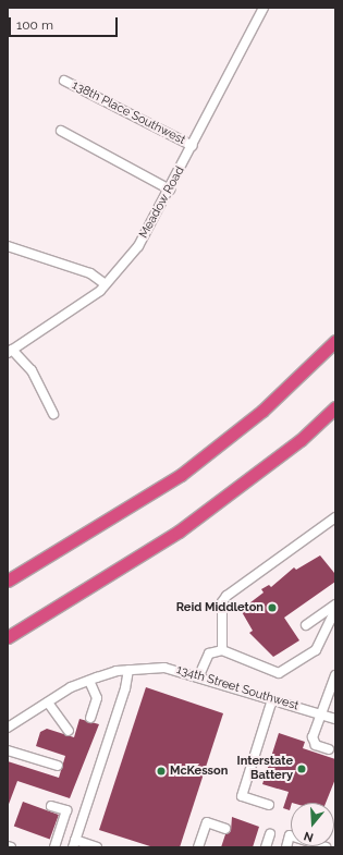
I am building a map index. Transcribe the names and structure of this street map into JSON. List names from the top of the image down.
{
  "streets": {
    "street": ["138th Place Southwest", "Meadow Road", "134th Street Southwest"]
  },
  "crossings": [
    ["138th Place Southwest", "Meadow Road"]
  ],
  "places": ["Reid Middleton", "Interstate Battery", "McKesson"],
  "scale_bar": "100 m",
  "north": "bottom"
}
